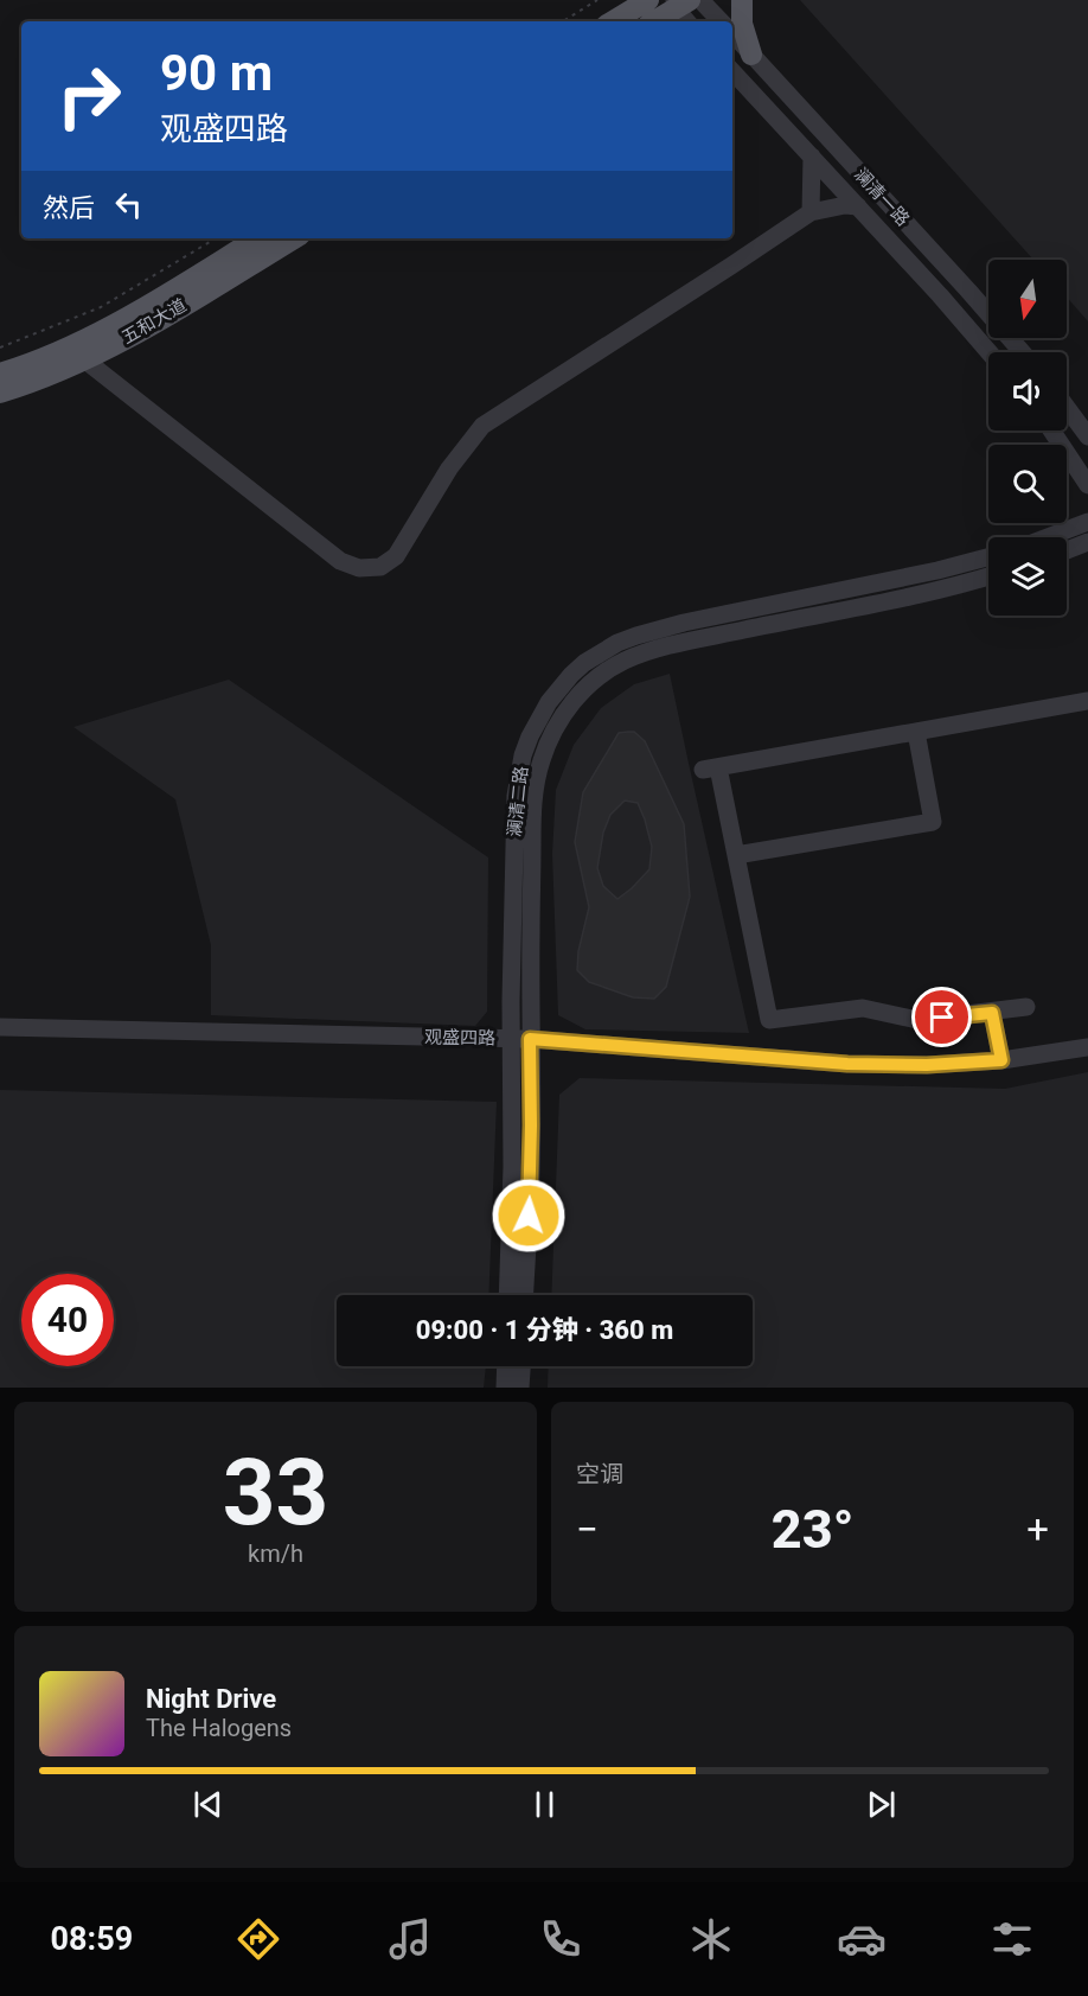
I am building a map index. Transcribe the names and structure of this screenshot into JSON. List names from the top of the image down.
{
  "streets": {
    "main road": ["五和大道"],
    "street": ["澜清一路", "澜清二路", "观盛四路"]
  },
  "crossings": [
    ["澜清二路", "观盛四路"]
  ],
  "north": "bottom",
  "page": {
    "turn": ["90 m", "观盛四路"],
    "then": "然后",
    "limit": "40",
    "trip": "09:00 · 1 分钟 · 360 m",
    "tile": [
      ["33", "km/h"],
      "空调"
    ],
    "heat": ["−", "23°", "+"],
    "song": ["Night Drive", "The Halogens"],
    "tabs": "08:59"
  }
}
